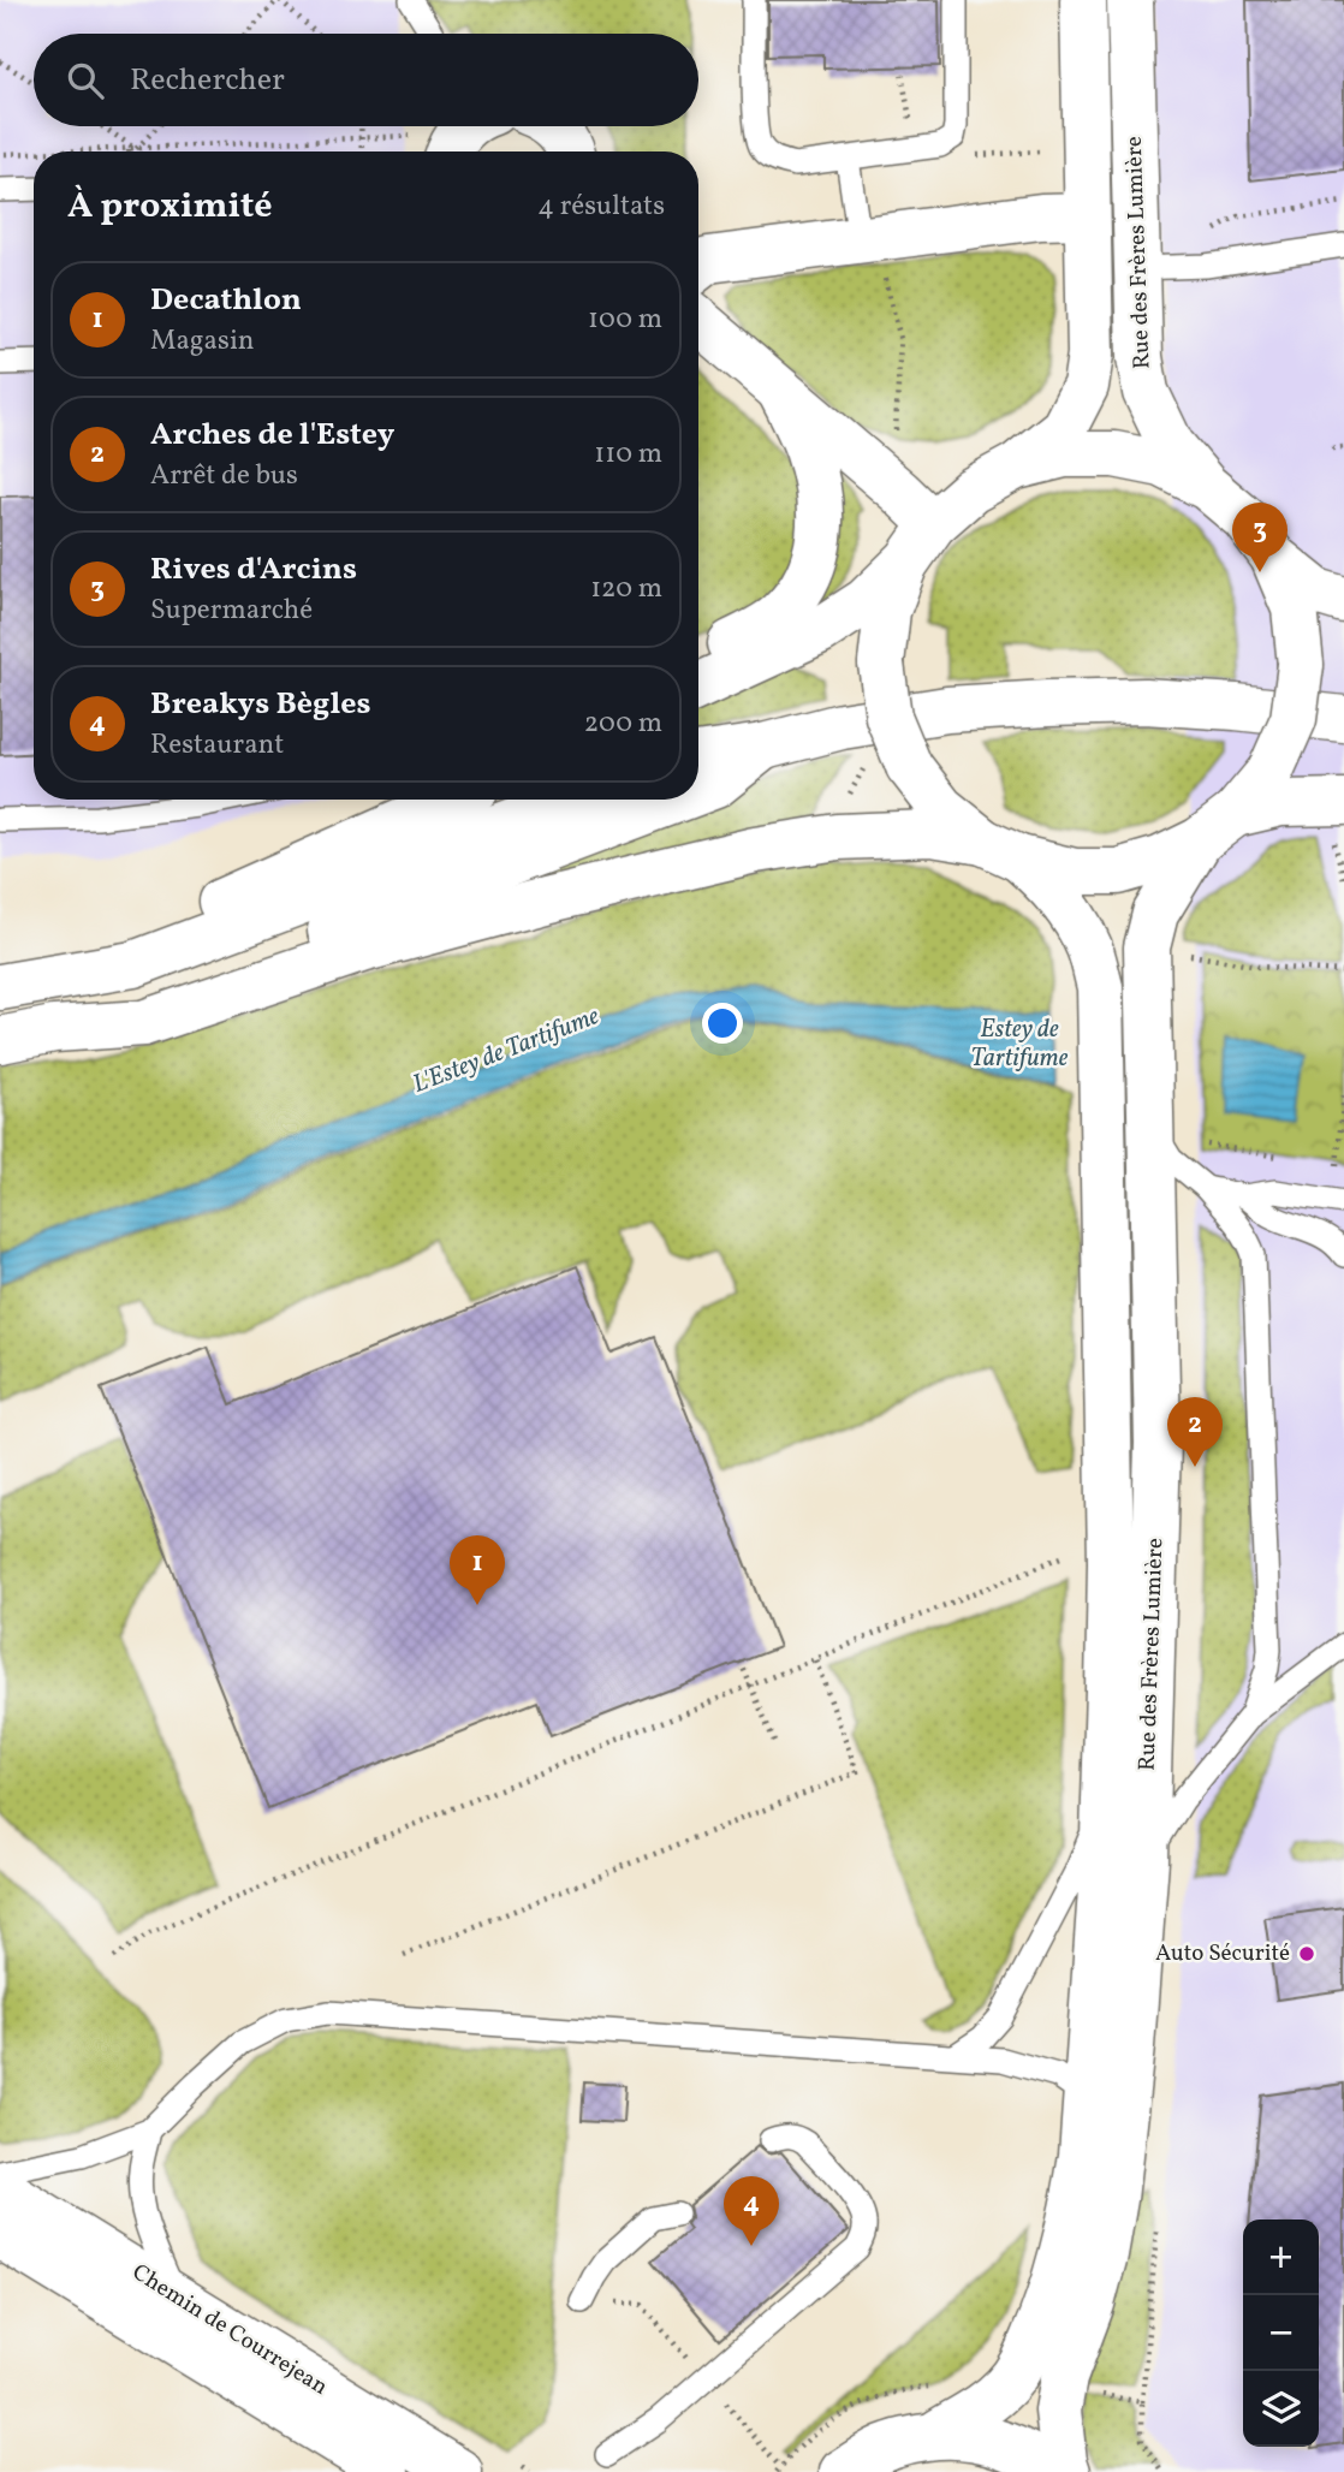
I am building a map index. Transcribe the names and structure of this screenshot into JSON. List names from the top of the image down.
{
  "streets": {
    "main road": ["Rue des Frères Lumière", "Chemin de Courrejean"]
  },
  "water": ["Estey de Tartifume", "L'Estey de Tartifume"],
  "places": ["Auto Sécurité"],
  "page": {
    "search": "Rechercher",
    "heading": ["À proximité", "4 résultats"],
    "list": [
      {
        "mark": "1",
        "name": "Decathlon",
        "note": "Magasin",
        "value": "100 m"
      },
      {
        "mark": "2",
        "name": "Arches de l'Estey",
        "note": "Arrêt de bus",
        "value": "110 m"
      },
      {
        "mark": "3",
        "name": "Rives d'Arcins",
        "note": "Supermarché",
        "value": "120 m"
      },
      {
        "mark": "4",
        "name": "Breakys Bègles",
        "note": "Restaurant",
        "value": "200 m"
      }
    ],
    "pins": [
      "3",
      "2",
      "1",
      "4"
    ],
    "map_buttons": ["+", "−"]
  }
}
